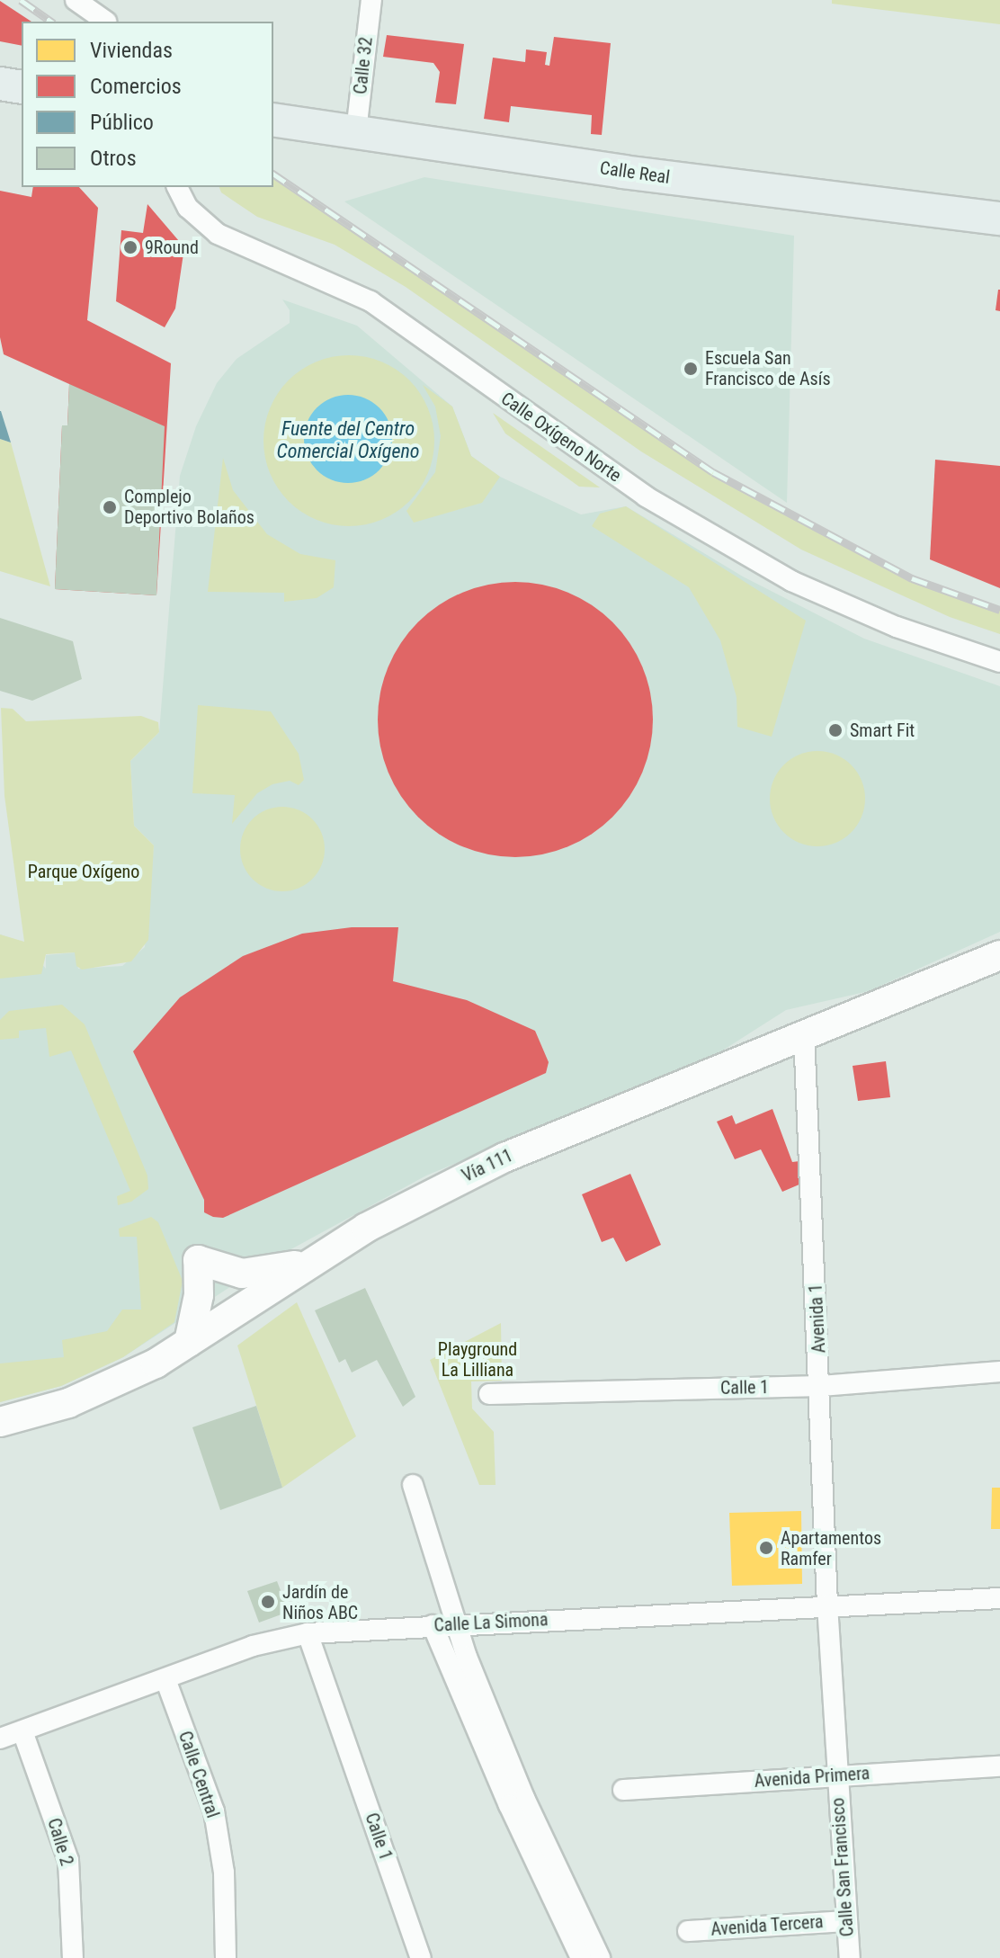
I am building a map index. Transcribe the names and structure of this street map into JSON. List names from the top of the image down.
{
  "streets": {
    "main road": ["Calle Real", "Vía 111"],
    "street": [
      "Calle 32",
      "Calle Oxígeno Norte",
      "Avenida 1",
      "Calle 1",
      "Calle La Simona",
      "Calle Central",
      "Avenida Primera",
      "Calle 2",
      "Calle San Francisco",
      "Avenida Tercera"
    ]
  },
  "crossings": [
    ["Calle 32", "Calle Real"],
    ["Vía 111", "Avenida 1"],
    ["Avenida 1", "Calle 1"],
    ["Avenida 1", "Calle La Simona"],
    ["Avenida 1", "Calle San Francisco"],
    ["Calle 1", "Calle La Simona"],
    ["Calle La Simona", "Calle Central"],
    ["Calle La Simona", "Calle 2"],
    ["Calle La Simona", "Calle San Francisco"],
    ["Avenida Primera", "Calle San Francisco"],
    ["Calle San Francisco", "Avenida Tercera"]
  ],
  "water": ["Fuente del Centro Comercial Oxígeno"],
  "parks": ["Parque Oxígeno", "Playground La Lilliana"],
  "places": [
    "9Round",
    "Escuela San Francisco de Asís",
    "Complejo Deportivo Bolaños",
    "Smart Fit",
    "Apartamentos Ramfer",
    "Jardín de Niños ABC"
  ],
  "legend": [
    "Viviendas",
    "Comercios",
    "Público",
    "Otros"
  ]
}
